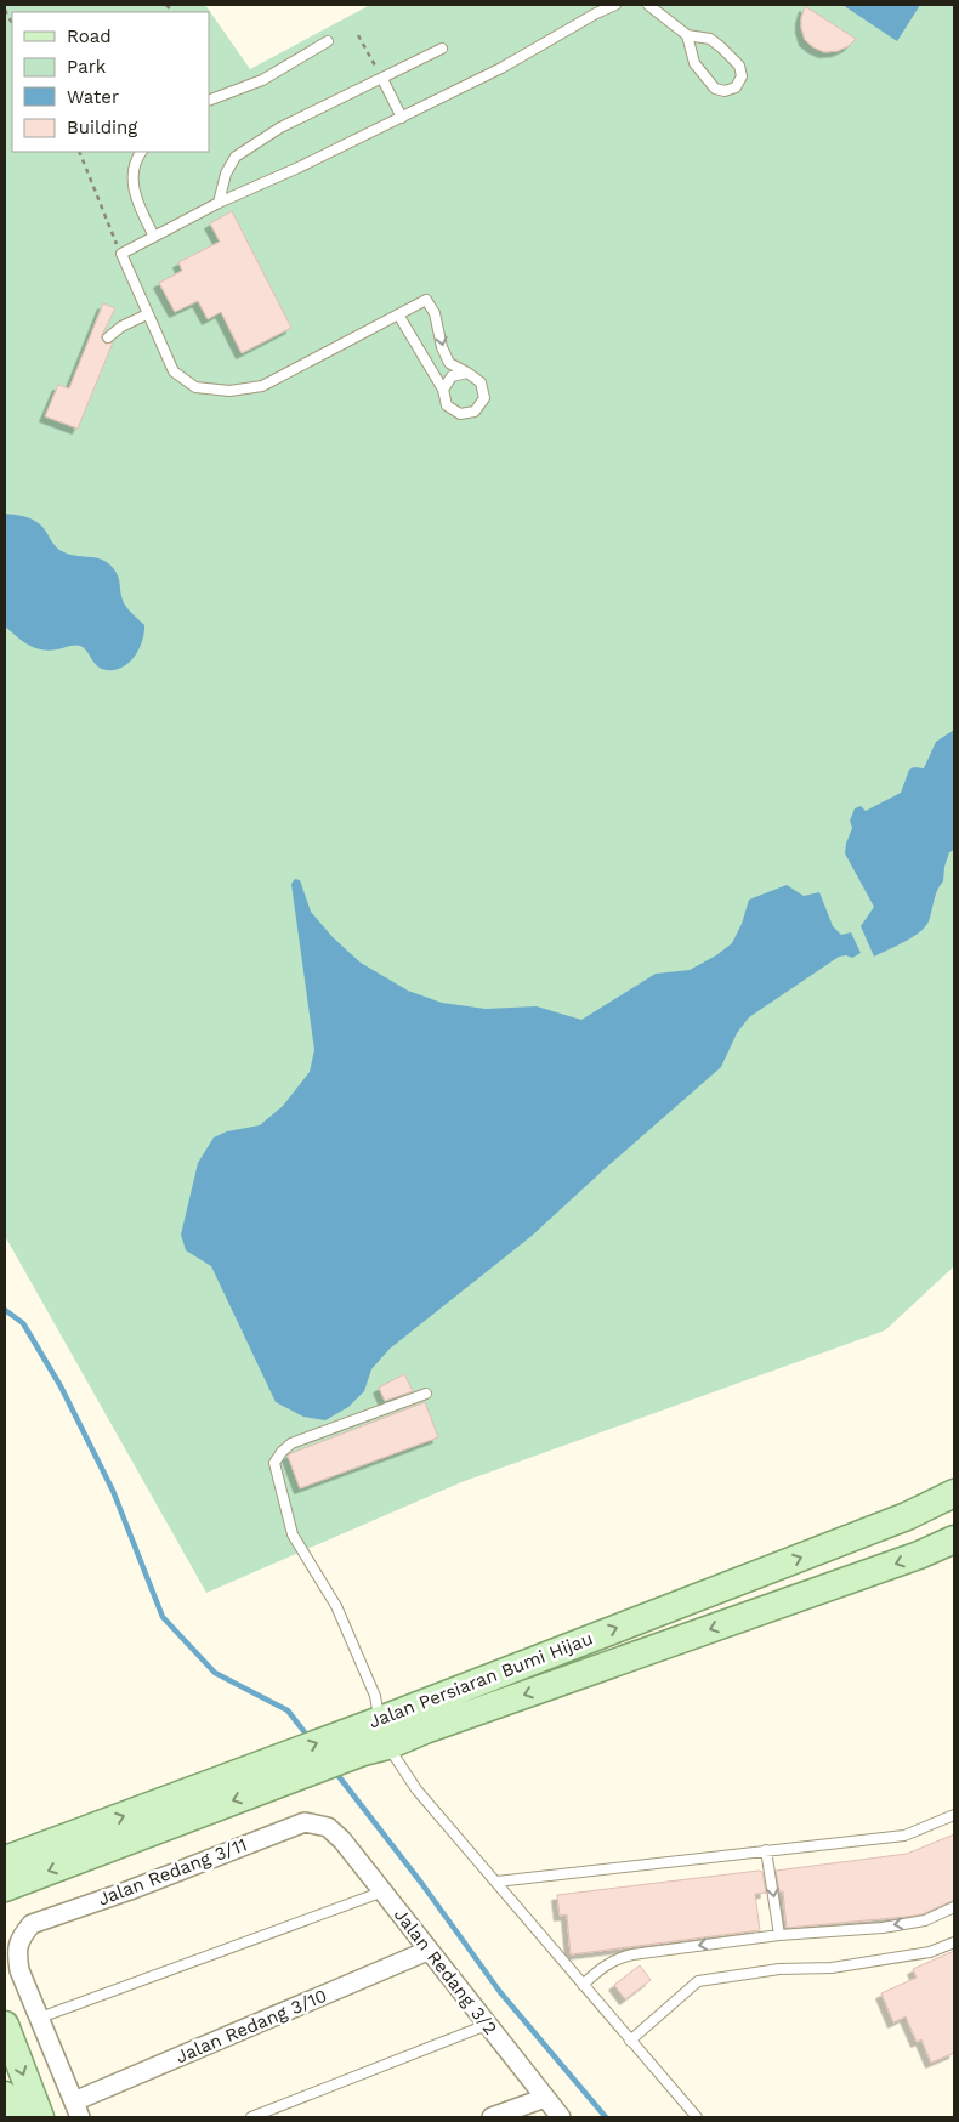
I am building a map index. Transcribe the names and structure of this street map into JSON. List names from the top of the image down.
{
  "streets": {
    "main road": ["Jalan Persiaran Bumi Hijau"],
    "street": ["Jalan Redang 3/11", "Jalan Redang 3/2", "Jalan Redang 3/10"]
  },
  "crossings": [
    ["Jalan Redang 3/11", "Jalan Redang 3/2"],
    ["Jalan Redang 3/2", "Jalan Redang 3/10"]
  ],
  "legend": [
    "Road",
    "Park",
    "Water",
    "Building"
  ]
}
